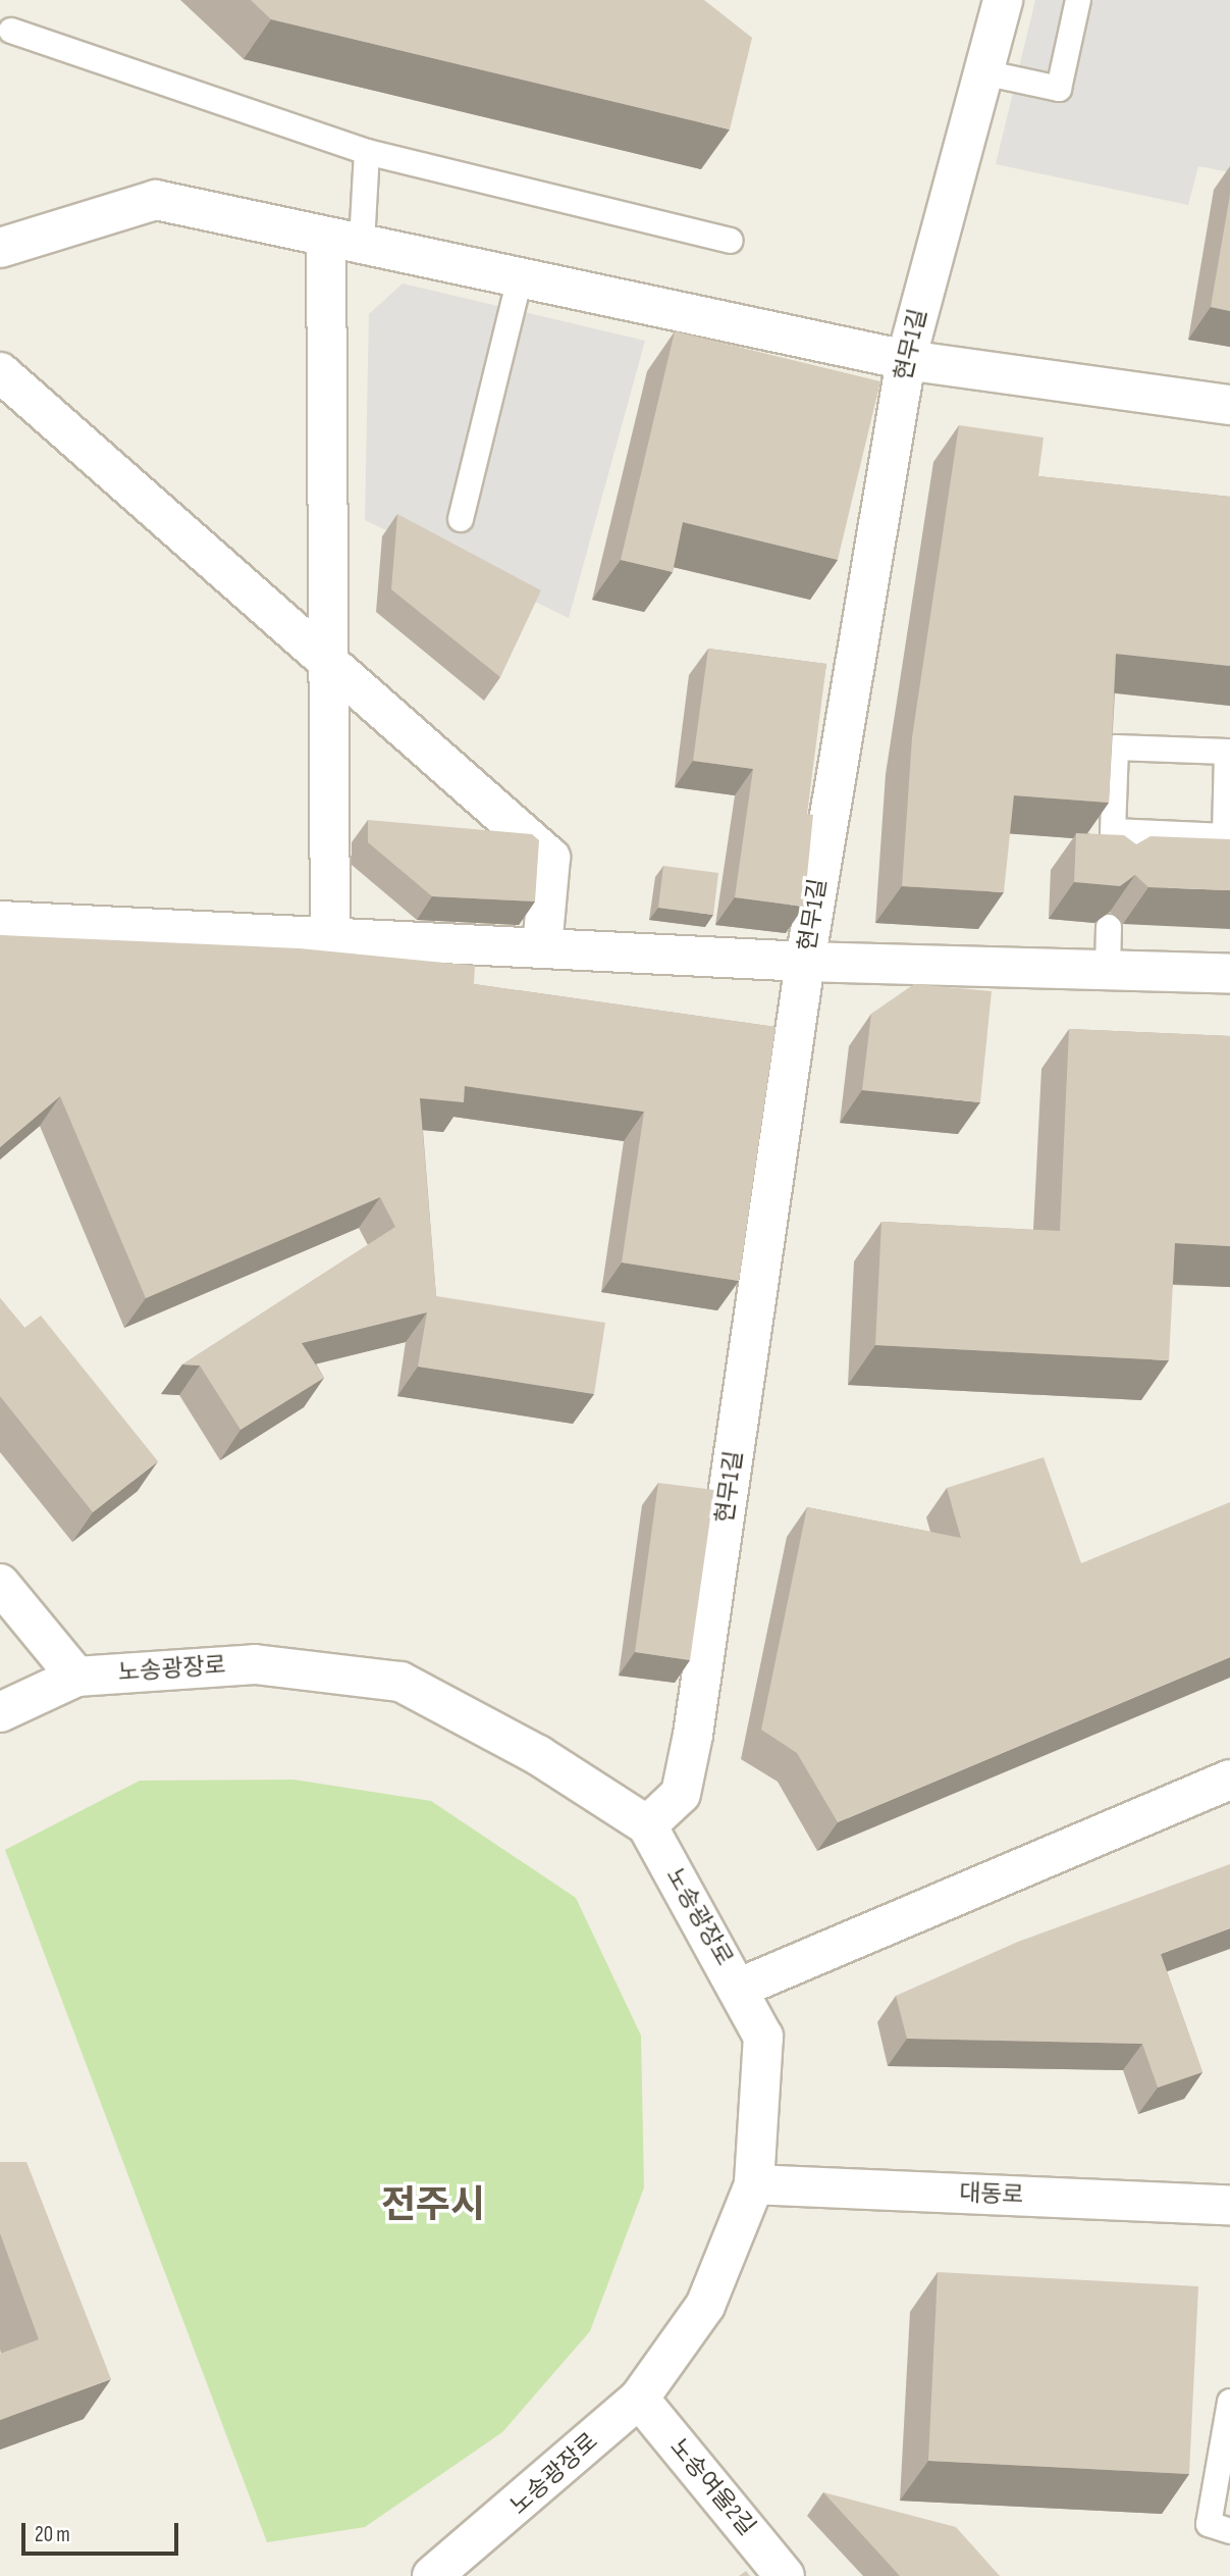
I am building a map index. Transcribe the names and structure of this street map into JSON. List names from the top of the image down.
{
  "streets": {
    "street": [
      "현무1길",
      "노송광장로",
      "대동로",
      "노송여울2길"
    ]
  },
  "crossings": [
    ["현무1길", "노송광장로"],
    ["노송광장로", "대동로"],
    ["노송광장로", "노송여울2길"]
  ],
  "districts": ["전주시"],
  "scale_bar": "20 m"
}
